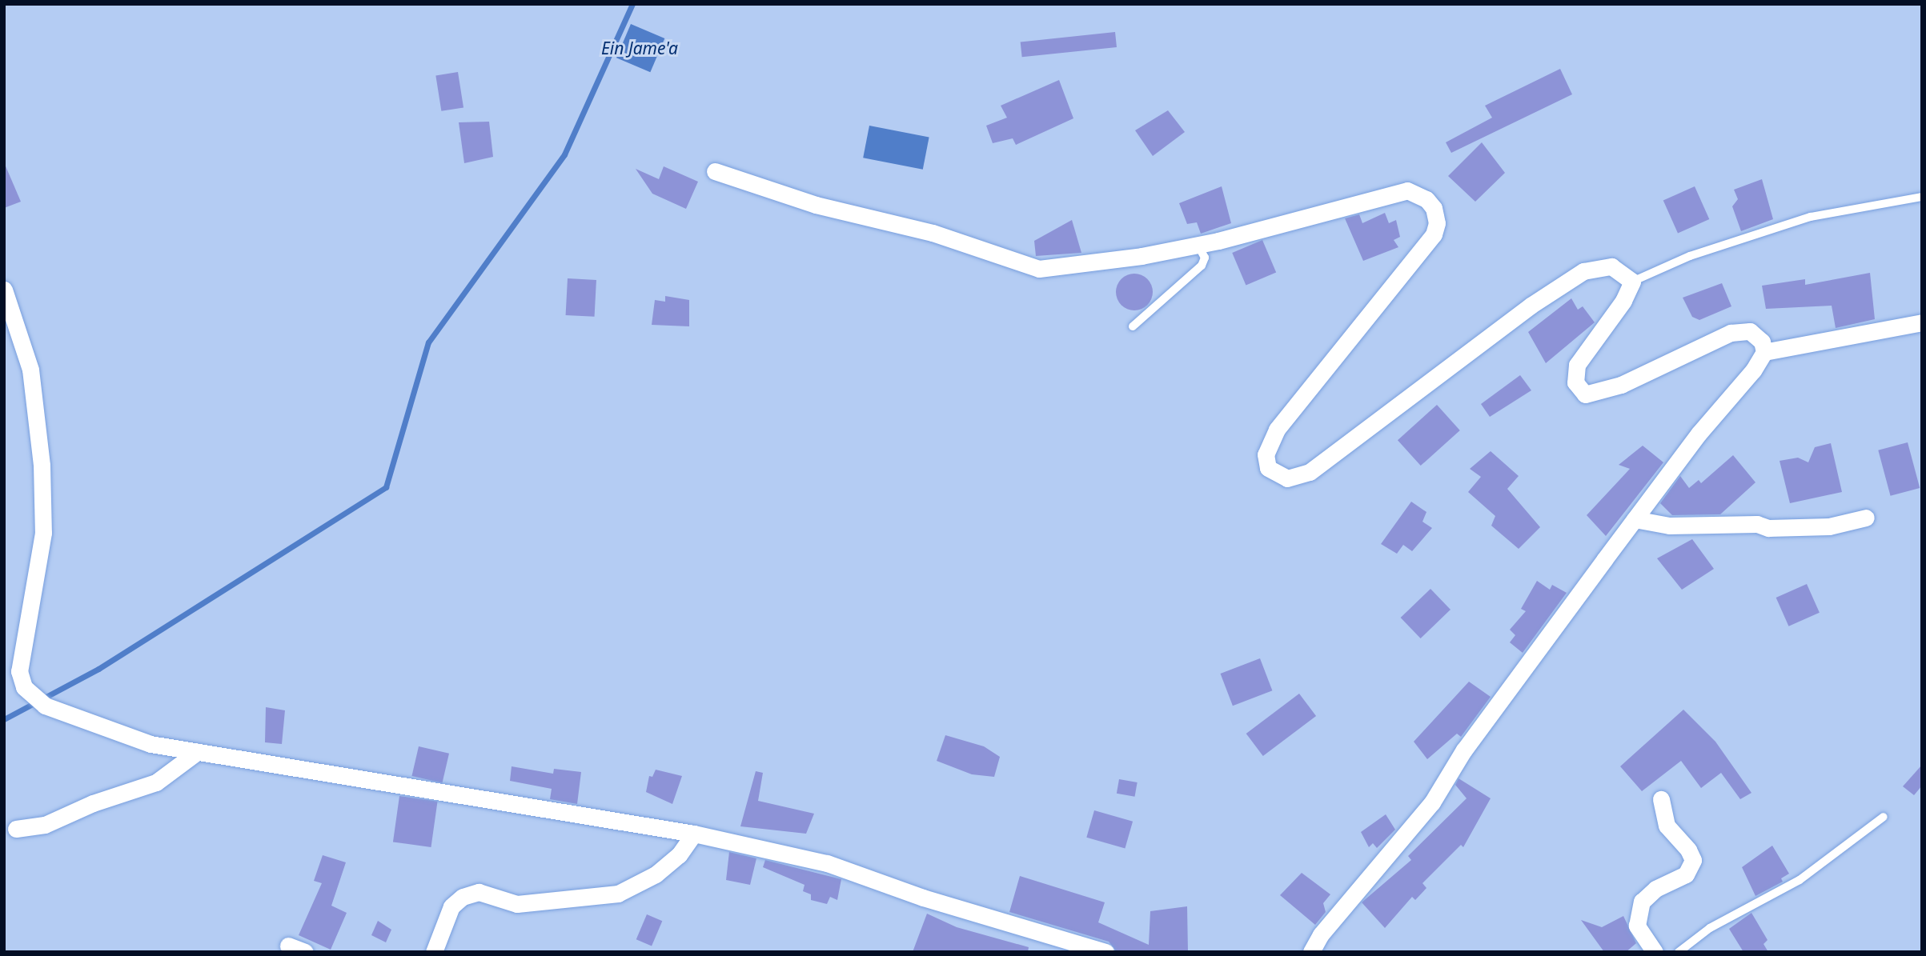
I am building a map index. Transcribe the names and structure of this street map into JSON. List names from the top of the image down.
{
  "water": ["Ein Jame'a"]
}
